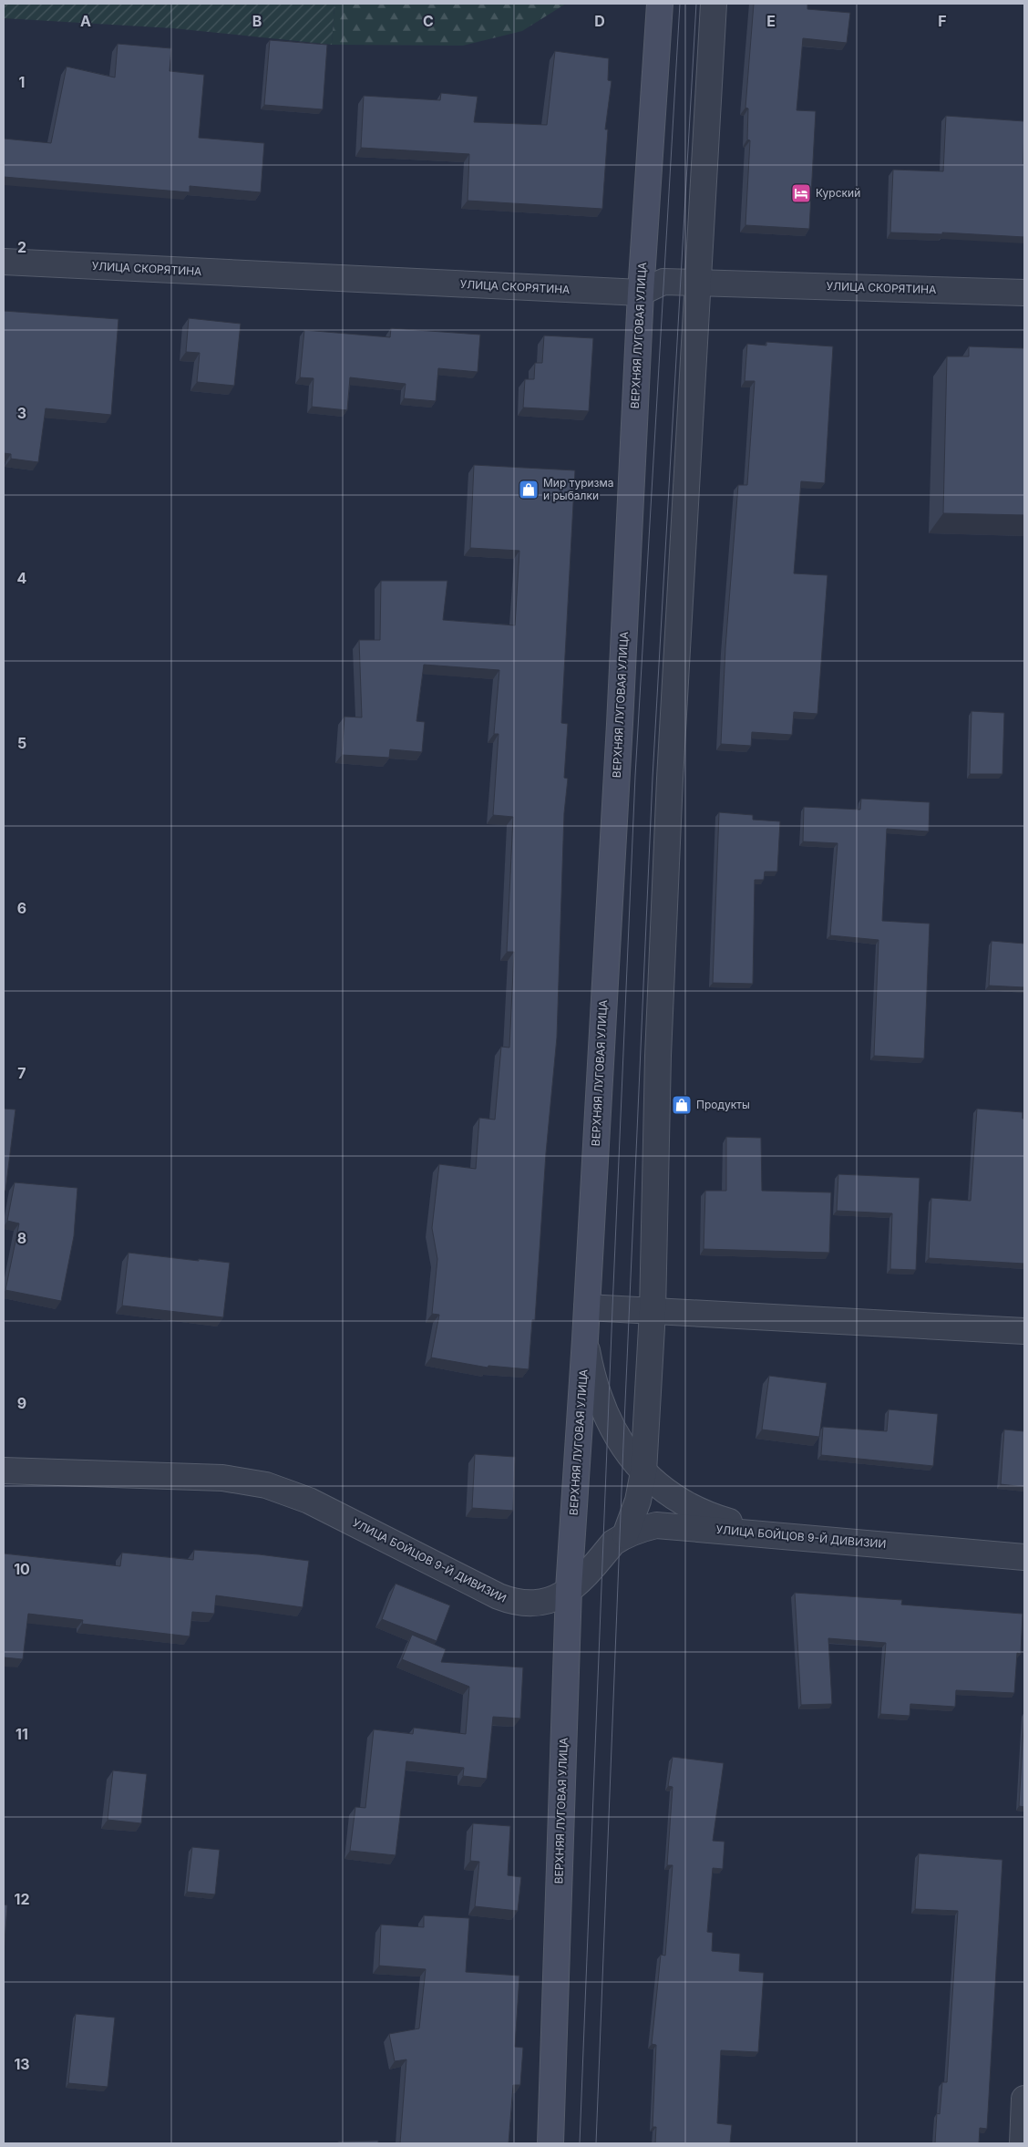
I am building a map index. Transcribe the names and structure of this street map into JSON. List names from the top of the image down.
{
  "streets": {
    "main road": ["ВЕРХНЯЯ ЛУГОВАЯ УЛИЦА"],
    "street": ["УЛИЦА СКОРЯТИНА", "УЛИЦА БОЙЦОВ 9-Й ДИВИЗИИ"]
  },
  "crossings": [
    ["УЛИЦА СКОРЯТИНА", "ВЕРХНЯЯ ЛУГОВАЯ УЛИЦА"],
    ["ВЕРХНЯЯ ЛУГОВАЯ УЛИЦА", "УЛИЦА БОЙЦОВ 9-Й ДИВИЗИИ"]
  ],
  "places": {
    "hotel": ["Курский"],
    "shop": ["Мир туризма и рыбалки", "Продукты"]
  },
  "grid": {
    "columns": [
      "A",
      "B",
      "C",
      "D",
      "E",
      "F"
    ],
    "rows": [
      "1",
      "2",
      "3",
      "4",
      "5",
      "6",
      "7",
      "8",
      "9",
      "10",
      "11",
      "12",
      "13"
    ]
  }
}
